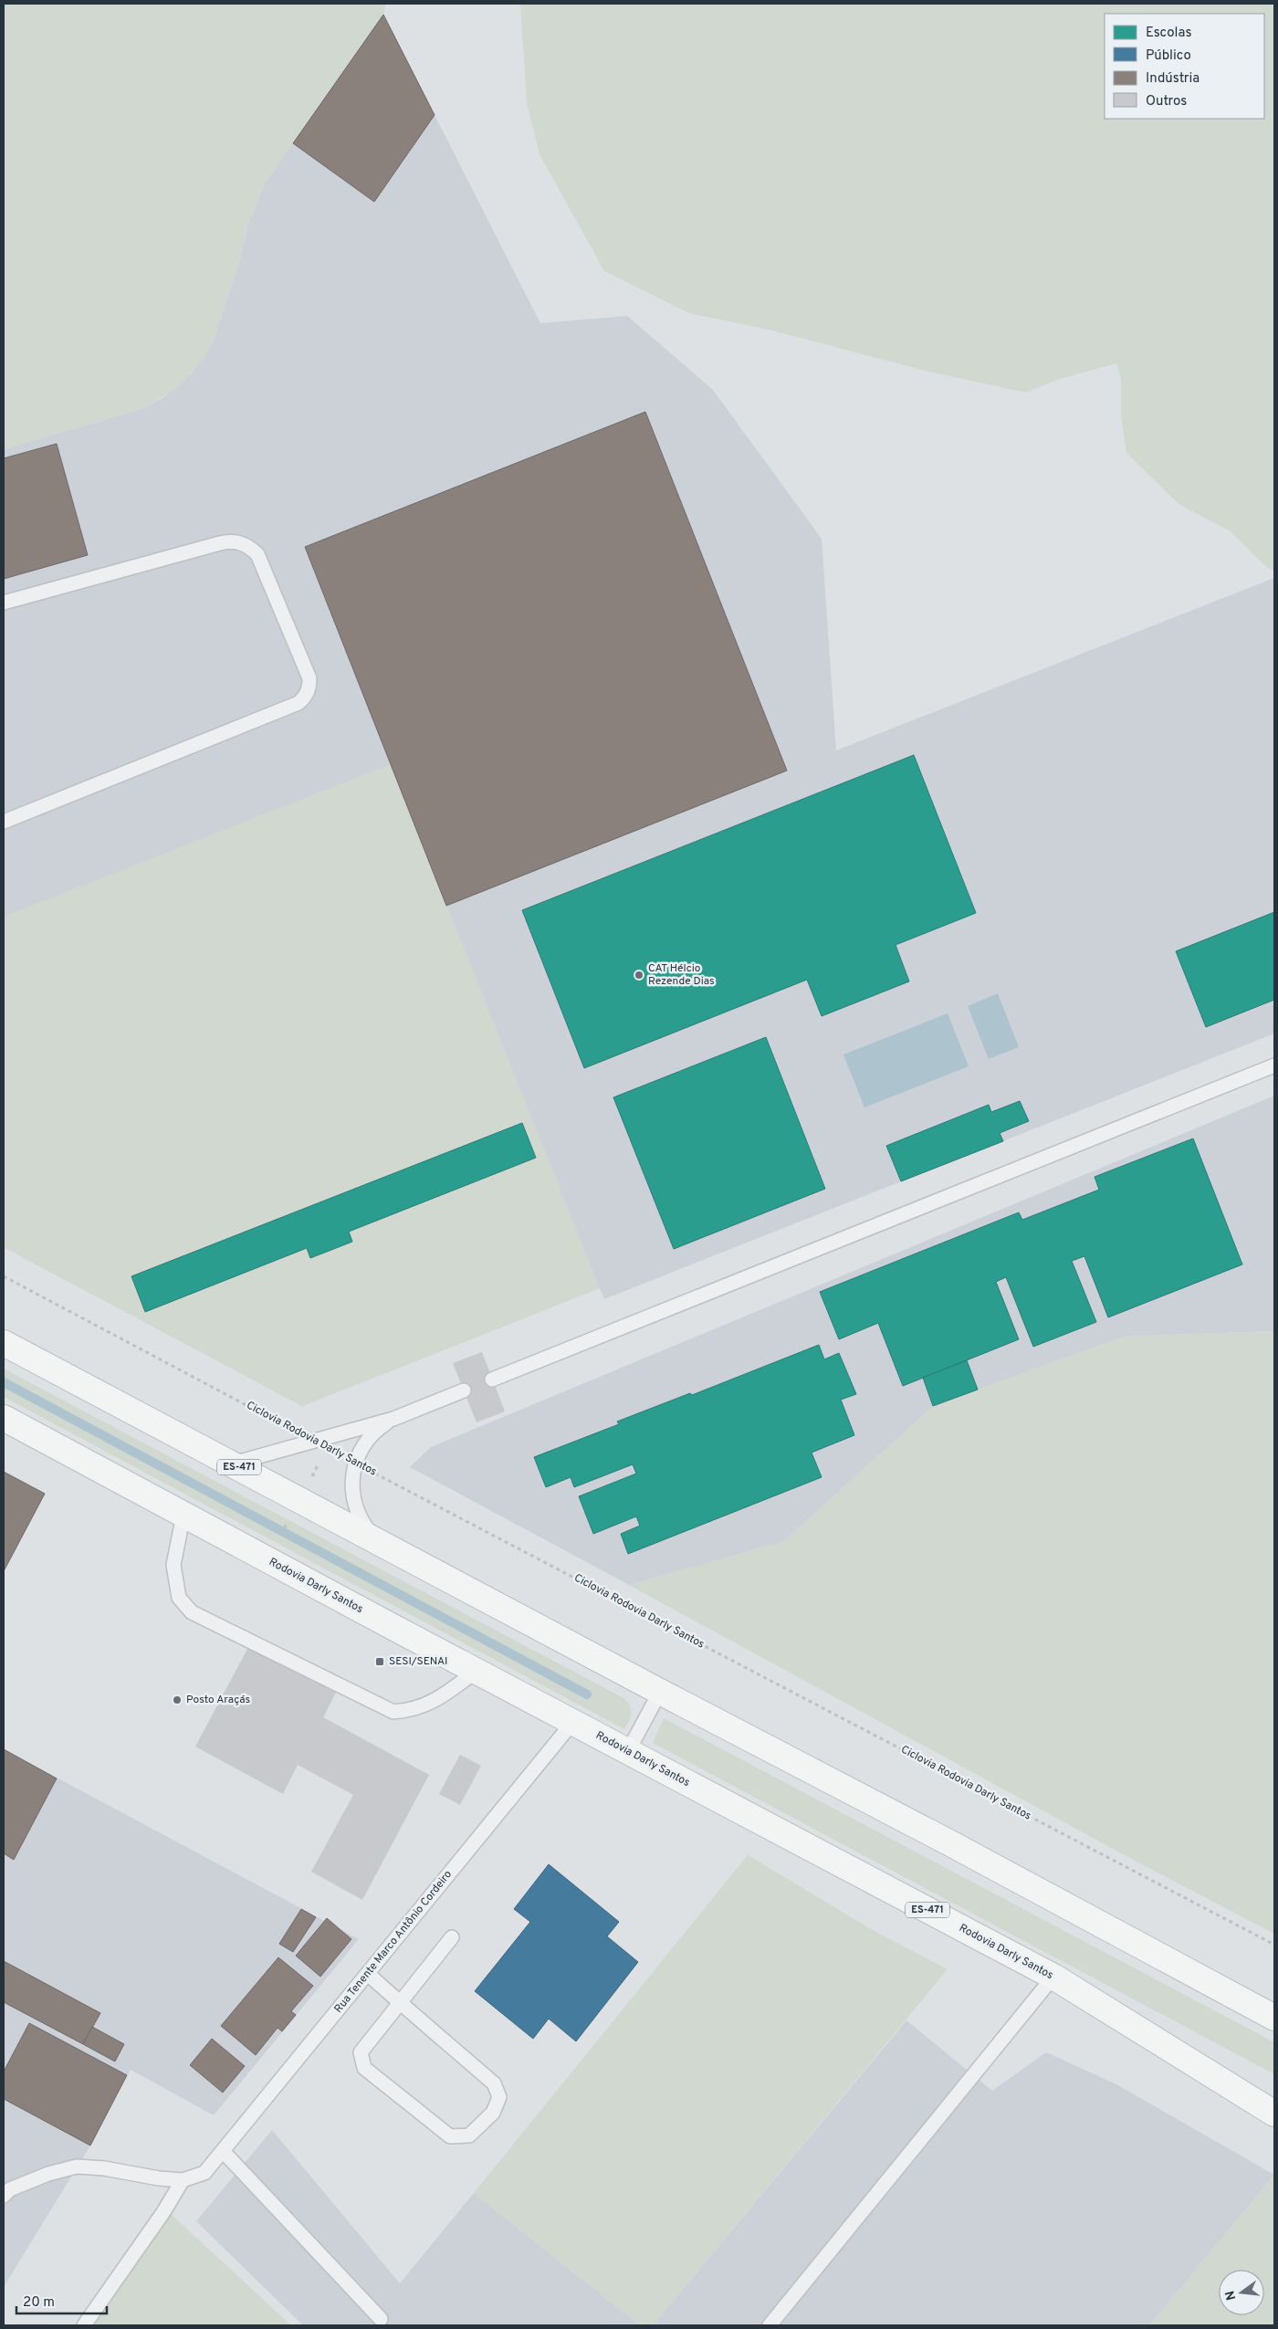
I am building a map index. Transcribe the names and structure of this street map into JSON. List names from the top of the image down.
{
  "streets": {
    "main road": ["ES-471", "Rodovia Darly Santos"],
    "lane": ["Rua Tenente Marco Antônio Cordeiro"],
    "path": ["Ciclovia Rodovia Darly Santos"]
  },
  "crossings": [
    ["Rodovia Darly Santos", "Rua Tenente Marco Antônio Cordeiro"]
  ],
  "places": {
    "other": ["CAT Hélcio Rezende Dias", "Posto Araçás"],
    "transit": ["SESI/SENAI"]
  },
  "legend": [
    "Escolas",
    "Público",
    "Indústria",
    "Outros"
  ],
  "scale_bar": "20 m",
  "north": "left"
}
